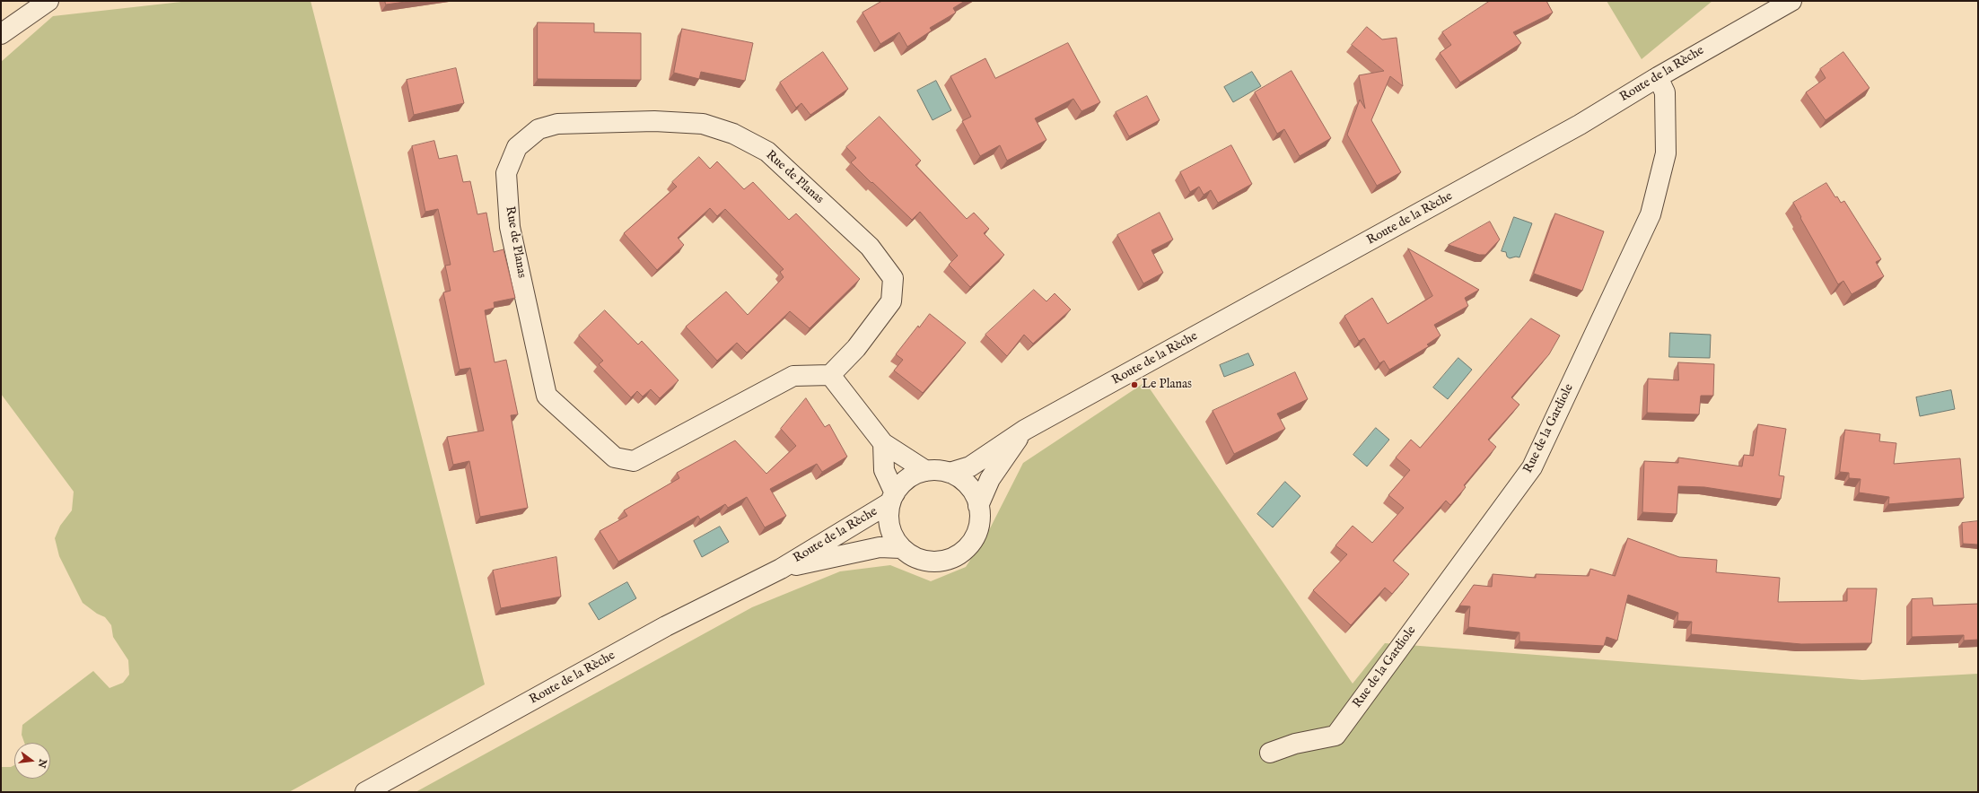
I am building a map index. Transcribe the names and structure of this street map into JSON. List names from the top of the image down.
{
  "streets": {
    "street": ["Route de la Rèche", "Rue de Planas", "Rue de la Gardiole"]
  },
  "crossings": [
    ["Route de la Rèche", "Rue de la Gardiole"]
  ],
  "places": ["Le Planas"],
  "north": "right"
}
